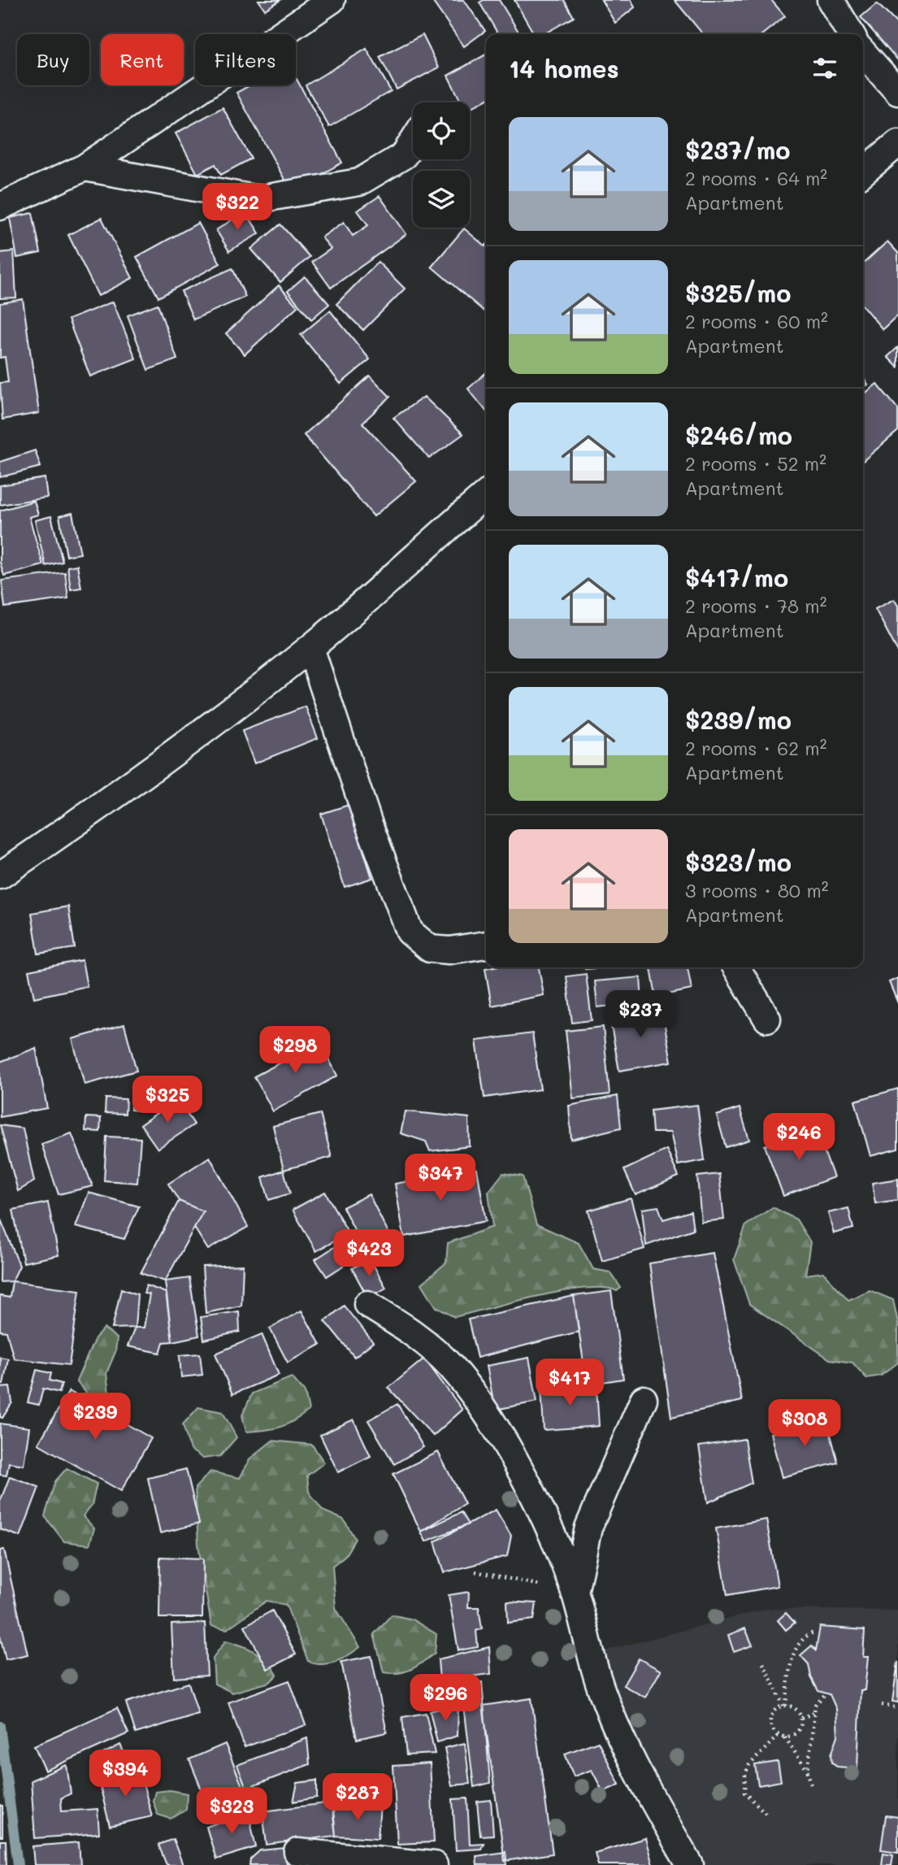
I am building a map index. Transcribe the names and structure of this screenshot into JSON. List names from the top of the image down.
{
  "page": {
    "chip": ["Buy", "Rent", "Filters"],
    "heading": "14 homes",
    "list": [
      {
        "name": "$237/mo",
        "note": "2 rooms · 64 m² · Apartment"
      },
      {
        "name": "$325/mo",
        "note": "2 rooms · 60 m² · Apartment"
      },
      {
        "name": "$246/mo",
        "note": "2 rooms · 52 m² · Apartment"
      },
      {
        "name": "$417/mo",
        "note": "2 rooms · 78 m² · Apartment"
      },
      {
        "name": "$239/mo",
        "note": "2 rooms · 62 m² · Apartment"
      },
      {
        "name": "$323/mo",
        "note": "3 rooms · 80 m² · Apartment"
      }
    ],
    "price": [
      "$322",
      "$237",
      "$298",
      "$325",
      "$246",
      "$347",
      "$423",
      "$417",
      "$239",
      "$308",
      "$296",
      "$394",
      "$287",
      "$323"
    ]
  }
}
